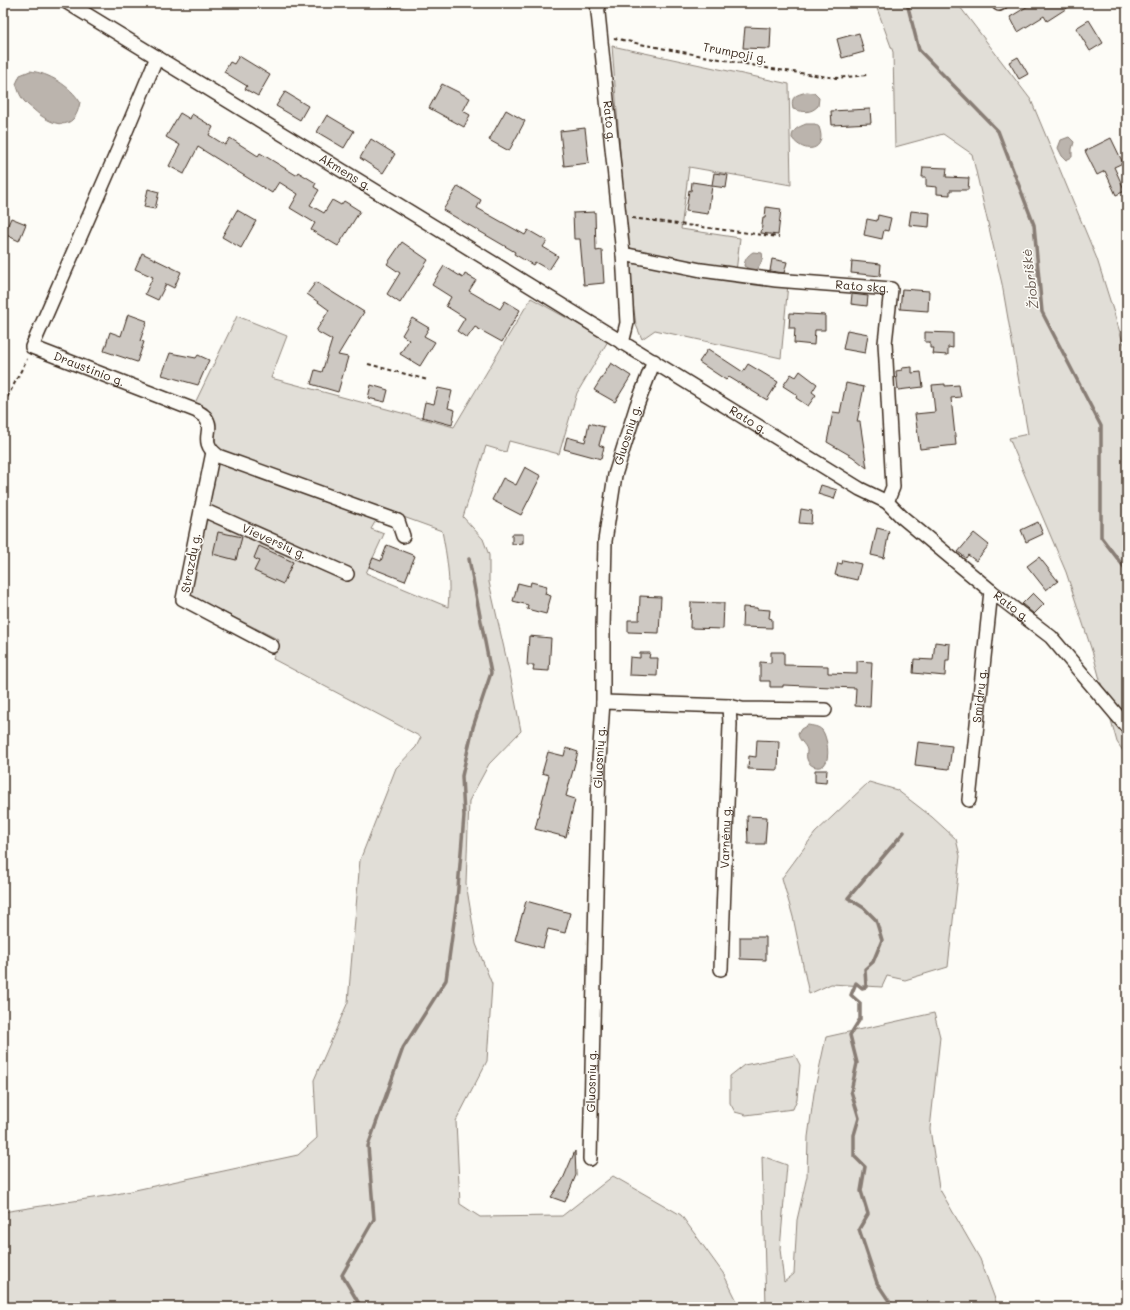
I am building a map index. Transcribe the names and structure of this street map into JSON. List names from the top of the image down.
{
  "streets": {
    "street": [
      "Rato g.",
      "Akmens g.",
      "Rato skg.",
      "Draustinio g.",
      "Gluosnių g.",
      "Vieversių g.",
      "Strazdų g.",
      "Smidrų g.",
      "Varnėnų g."
    ],
    "path": ["Trumpoji g."]
  },
  "crossings": [
    ["Trumpoji g.", "Rato g."],
    ["Rato g.", "Akmens g."],
    ["Rato g.", "Rato skg."],
    ["Rato g.", "Gluosnių g."],
    ["Rato g.", "Smidrų g."],
    ["Draustinio g.", "Strazdų g."],
    ["Vieversių g.", "Strazdų g."]
  ],
  "water": ["Žiobriškė"]
}
